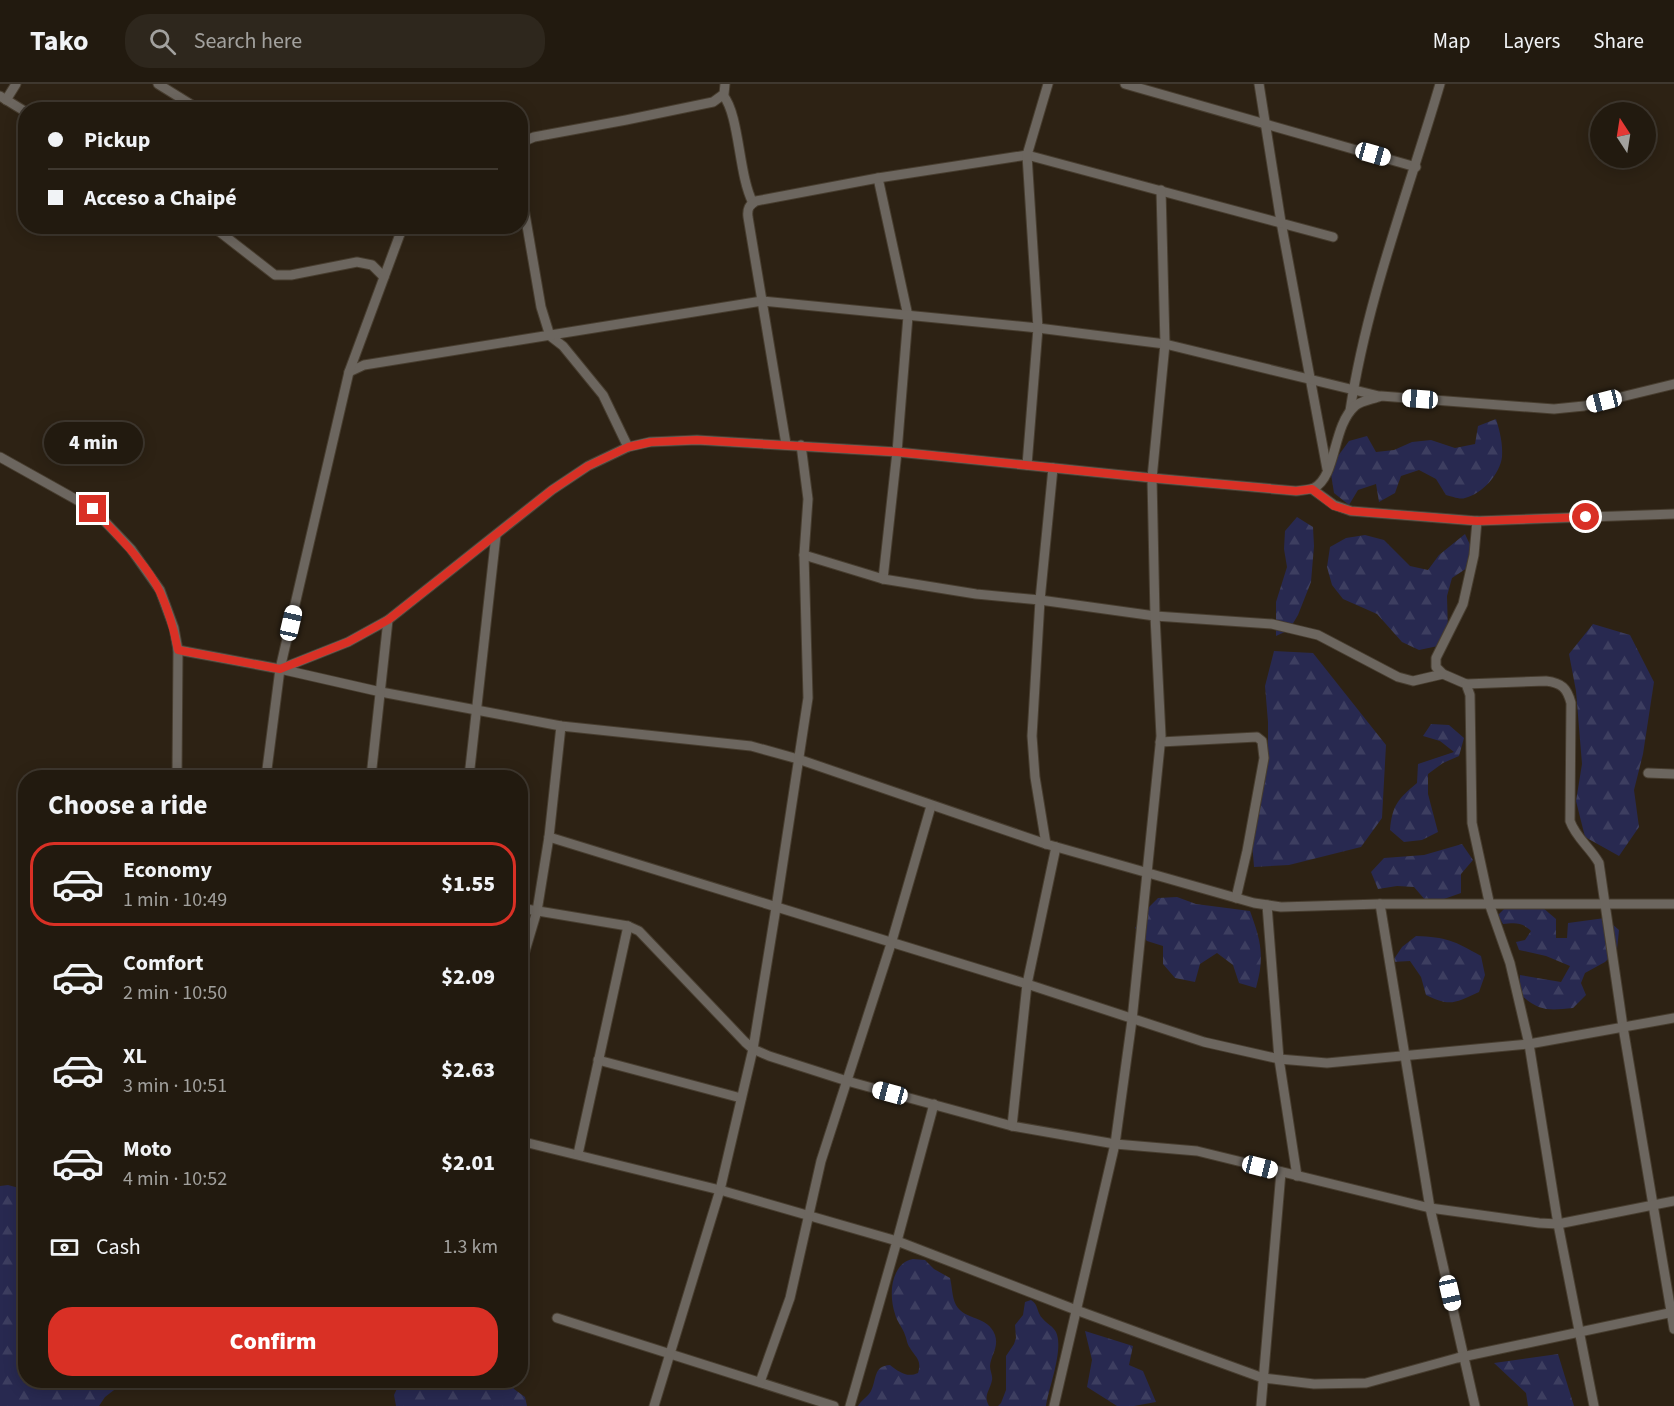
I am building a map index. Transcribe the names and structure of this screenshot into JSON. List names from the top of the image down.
{
  "north": "top",
  "page": {
    "header": "Tako",
    "search": "Search here",
    "nav": ["Map", "Layers", "Share"],
    "banner": ["Pickup", "Acceso a Chaipé"],
    "bubble": "4 min",
    "heading": "Choose a ride",
    "list": [
      {
        "name": "Economy",
        "note": "1 min · 10:49",
        "value": "$1.55"
      },
      {
        "name": "Comfort",
        "note": "2 min · 10:50",
        "value": "$2.09"
      },
      {
        "name": "XL",
        "note": "3 min · 10:51",
        "value": "$2.63"
      },
      {
        "name": "Moto",
        "note": "4 min · 10:52",
        "value": "$2.01"
      }
    ],
    "pay": ["Cash", "1.3 km"],
    "buttons": "Confirm"
  }
}
